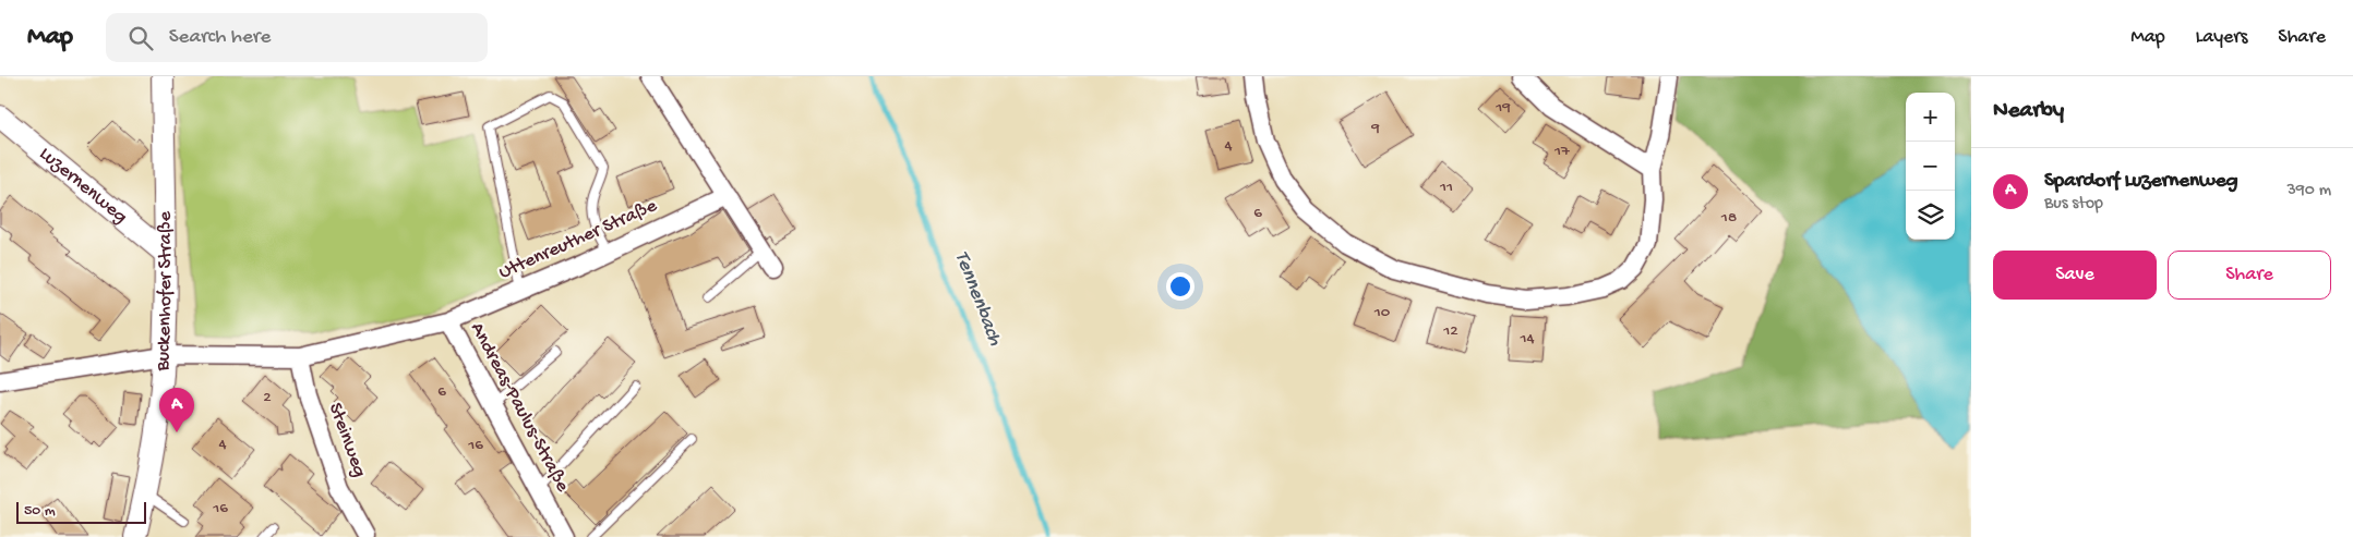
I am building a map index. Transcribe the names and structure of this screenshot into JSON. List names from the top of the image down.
{
  "streets": {
    "street": [
      "Luzernenweg",
      "Uttenreuther Straße",
      "Buckenhofer Straße",
      "Andreas-Paulus-Straße",
      "Steinweg"
    ]
  },
  "crossings": [
    ["Luzernenweg", "Buckenhofer Straße"],
    ["Uttenreuther Straße", "Andreas-Paulus-Straße"],
    ["Buckenhofer Straße", "Andreas-Paulus-Straße"],
    ["Andreas-Paulus-Straße", "Steinweg"]
  ],
  "water": ["Tennenbach"],
  "house_numbers": [
    "19",
    "9",
    "4",
    "17",
    "11",
    "6",
    "18",
    "10",
    "12",
    "14",
    "6",
    "2",
    "4",
    "16",
    "16"
  ],
  "scale_bar": "50 m",
  "page": {
    "header": "Map",
    "search": "Search here",
    "nav": ["Map", "Layers", "Share"],
    "heading": "Nearby",
    "map_buttons": ["+", "−"],
    "list": [
      {
        "mark": "A",
        "name": "Spardorf Luzernenweg",
        "note": "Bus stop",
        "value": "390 m"
      }
    ],
    "buttons": ["Save", "Share"],
    "pins": "A",
    "scale": "50 m"
  }
}
